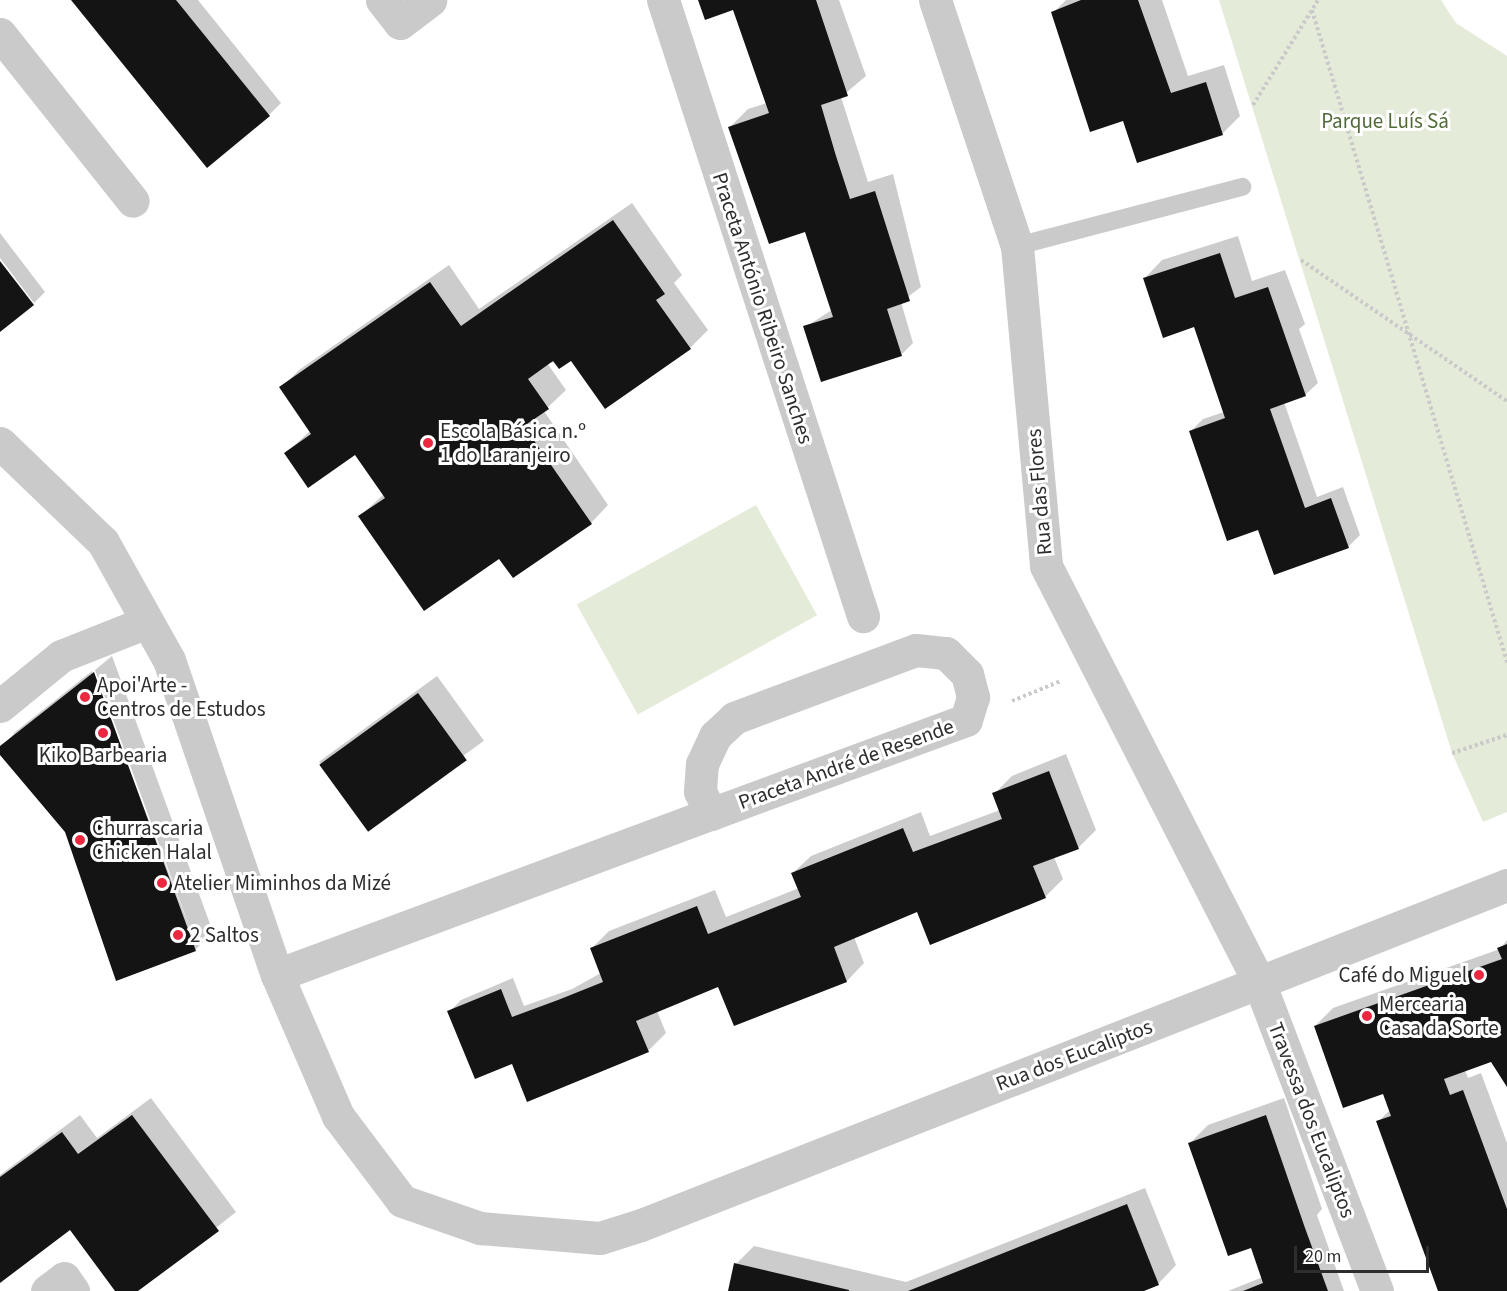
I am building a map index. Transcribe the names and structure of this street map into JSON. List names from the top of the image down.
{
  "streets": {
    "street": [
      "Praceta António Ribeiro Sanches",
      "Rua das Flores",
      "Praceta André de Resende",
      "Rua dos Eucaliptos",
      "Travessa dos Eucaliptos"
    ]
  },
  "crossings": [
    ["Rua das Flores", "Rua dos Eucaliptos"],
    ["Rua das Flores", "Travessa dos Eucaliptos"],
    ["Praceta André de Resende", "Rua dos Eucaliptos"],
    ["Rua dos Eucaliptos", "Travessa dos Eucaliptos"]
  ],
  "parks": ["Parque Luís Sá"],
  "places": [
    "Escola Básica n.º 1 do Laranjeiro",
    "Apoi'Arte - Centros de Estudos",
    "Kiko Barbearia",
    "Churrascaria Chicken Halal",
    "Atelier Miminhos da Mizé",
    "2 Saltos",
    "Café do Miguel",
    "Mercearia Casa da Sorte"
  ],
  "scale_bar": "20 m"
}
